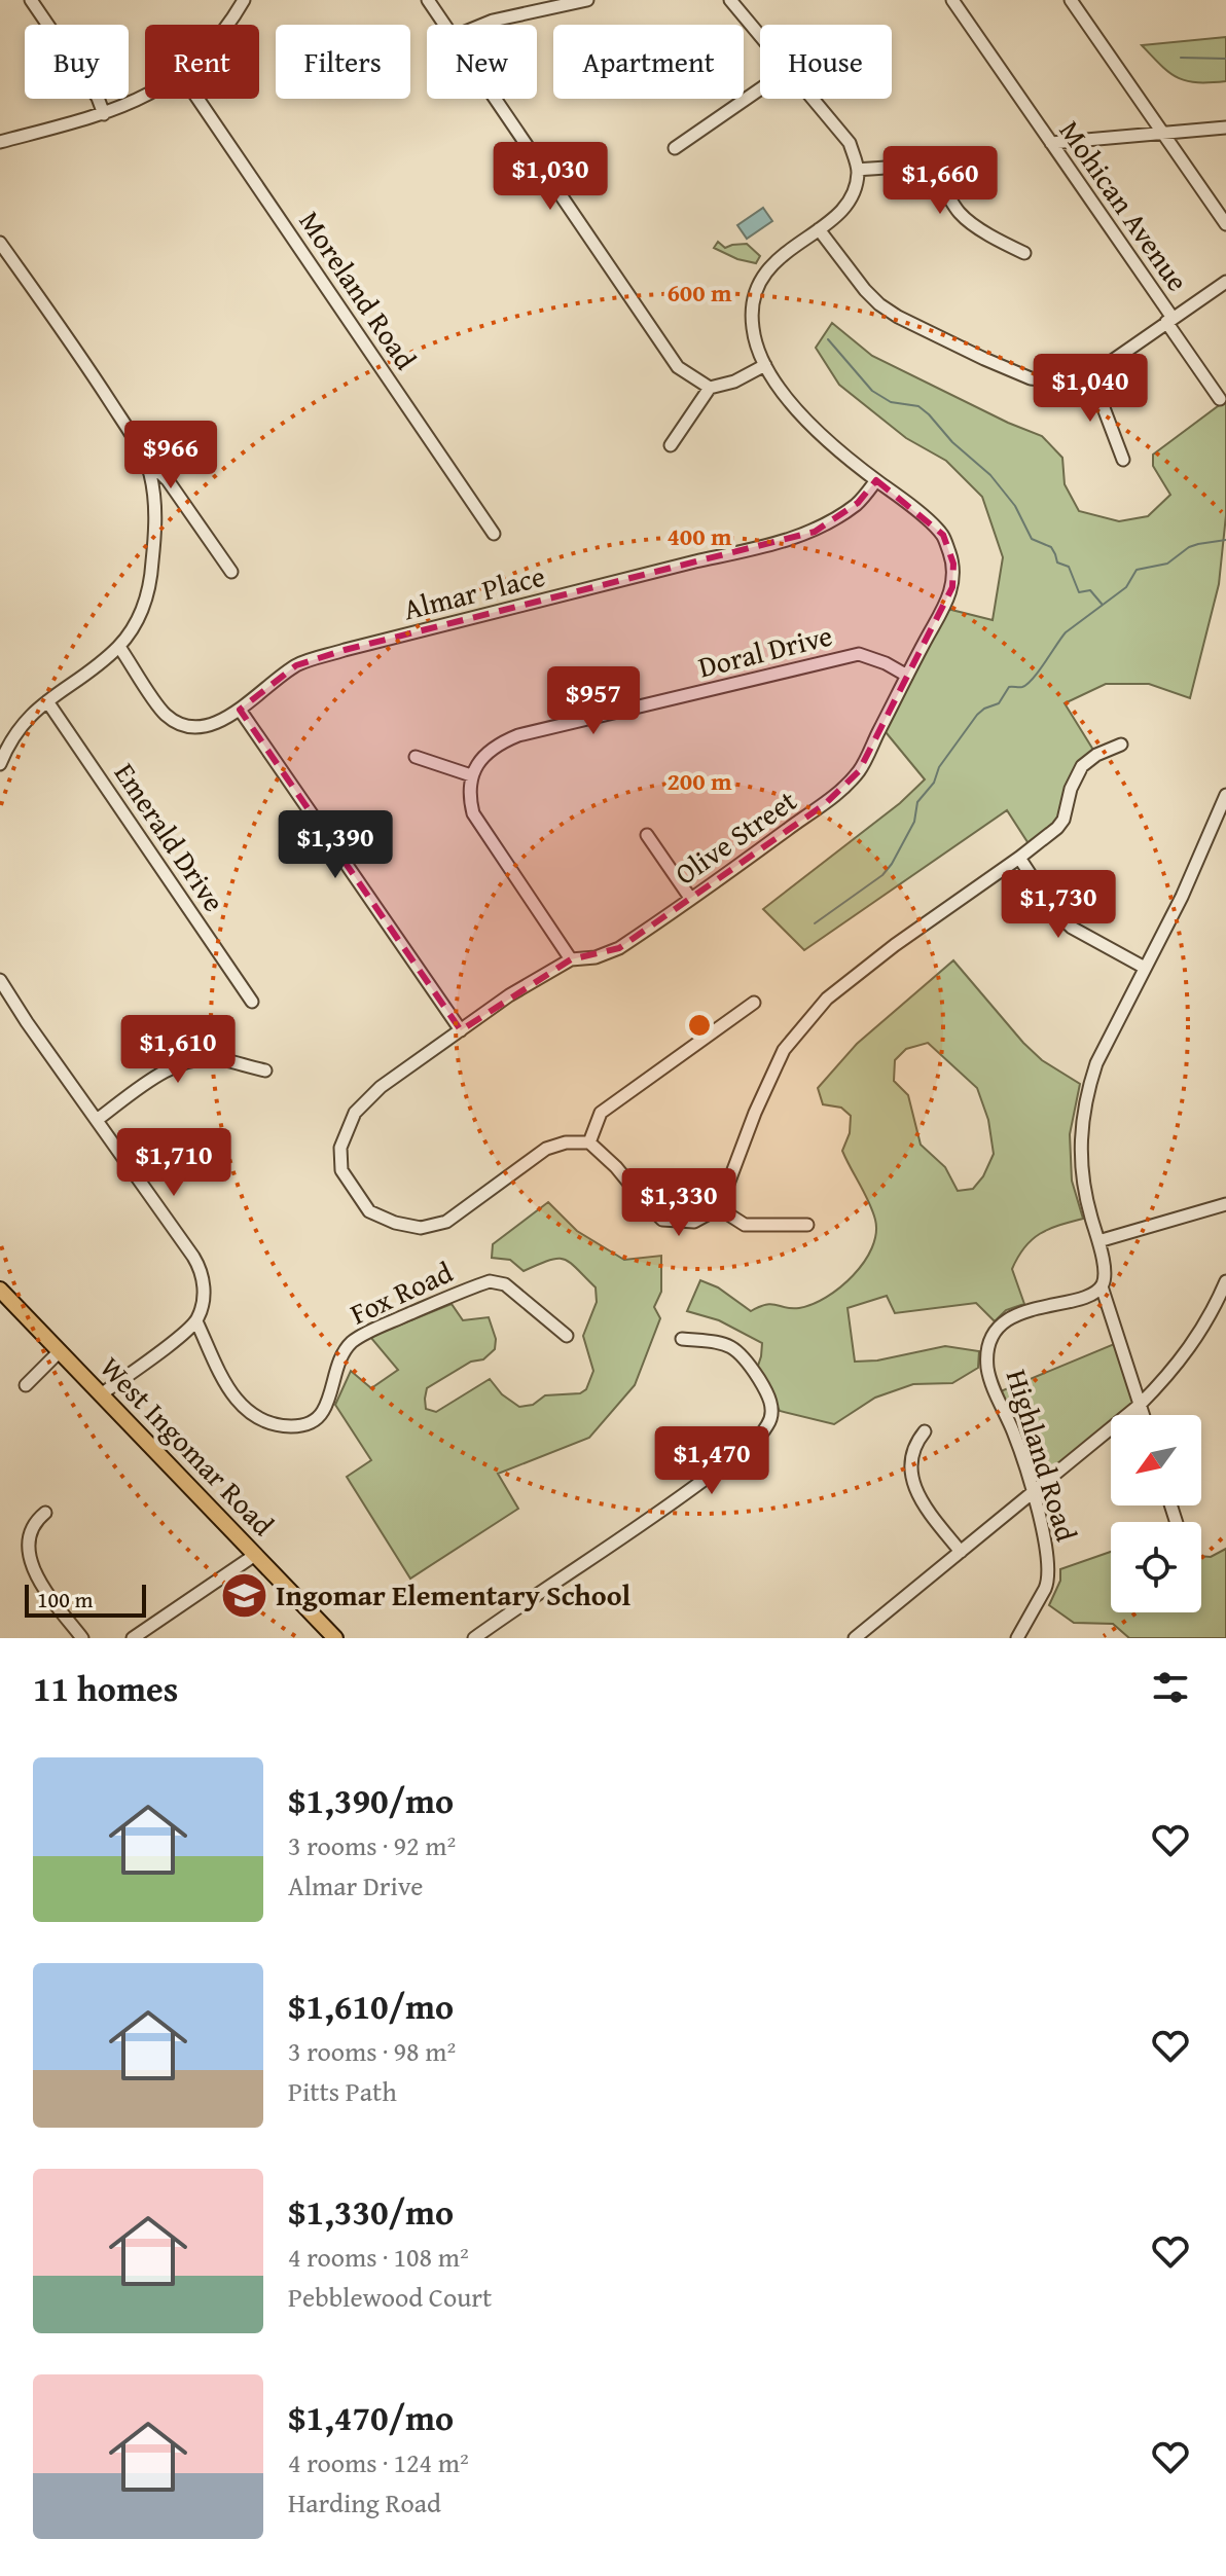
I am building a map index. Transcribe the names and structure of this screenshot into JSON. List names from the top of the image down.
{
  "streets": {
    "main road": ["West Ingomar Road"],
    "street": [
      "Mohican Avenue",
      "Moreland Road",
      "Almar Place",
      "Doral Drive",
      "Emerald Drive",
      "Olive Street",
      "Fox Road",
      "Highland Road"
    ]
  },
  "crossings": [
    ["Almar Place", "Olive Street"],
    ["Doral Drive", "Olive Street"]
  ],
  "places": {
    "school or university": ["Ingomar Elementary School"]
  },
  "scale_bar": "100 m",
  "north": "bottom left",
  "page": {
    "chip": [
      "Buy",
      "Rent",
      "Filters",
      "New",
      "Apartment",
      "House"
    ],
    "price": [
      "$1,030",
      "$1,660",
      "$1,040",
      "$966",
      "$957",
      "$1,390",
      "$1,730",
      "$1,610",
      "$1,710",
      "$1,330",
      "$1,470"
    ],
    "scale": "100 m",
    "heading": "11 homes",
    "list": [
      {
        "name": "$1,390/mo",
        "note": "3 rooms · 92 m² · Almar Drive"
      },
      {
        "name": "$1,610/mo",
        "note": "3 rooms · 98 m² · Pitts Path"
      },
      {
        "name": "$1,330/mo",
        "note": "4 rooms · 108 m² · Pebblewood Court"
      },
      {
        "name": "$1,470/mo",
        "note": "4 rooms · 124 m² · Harding Road"
      }
    ]
  },
  "rings": ["600 m", "400 m", "200 m"]
}
